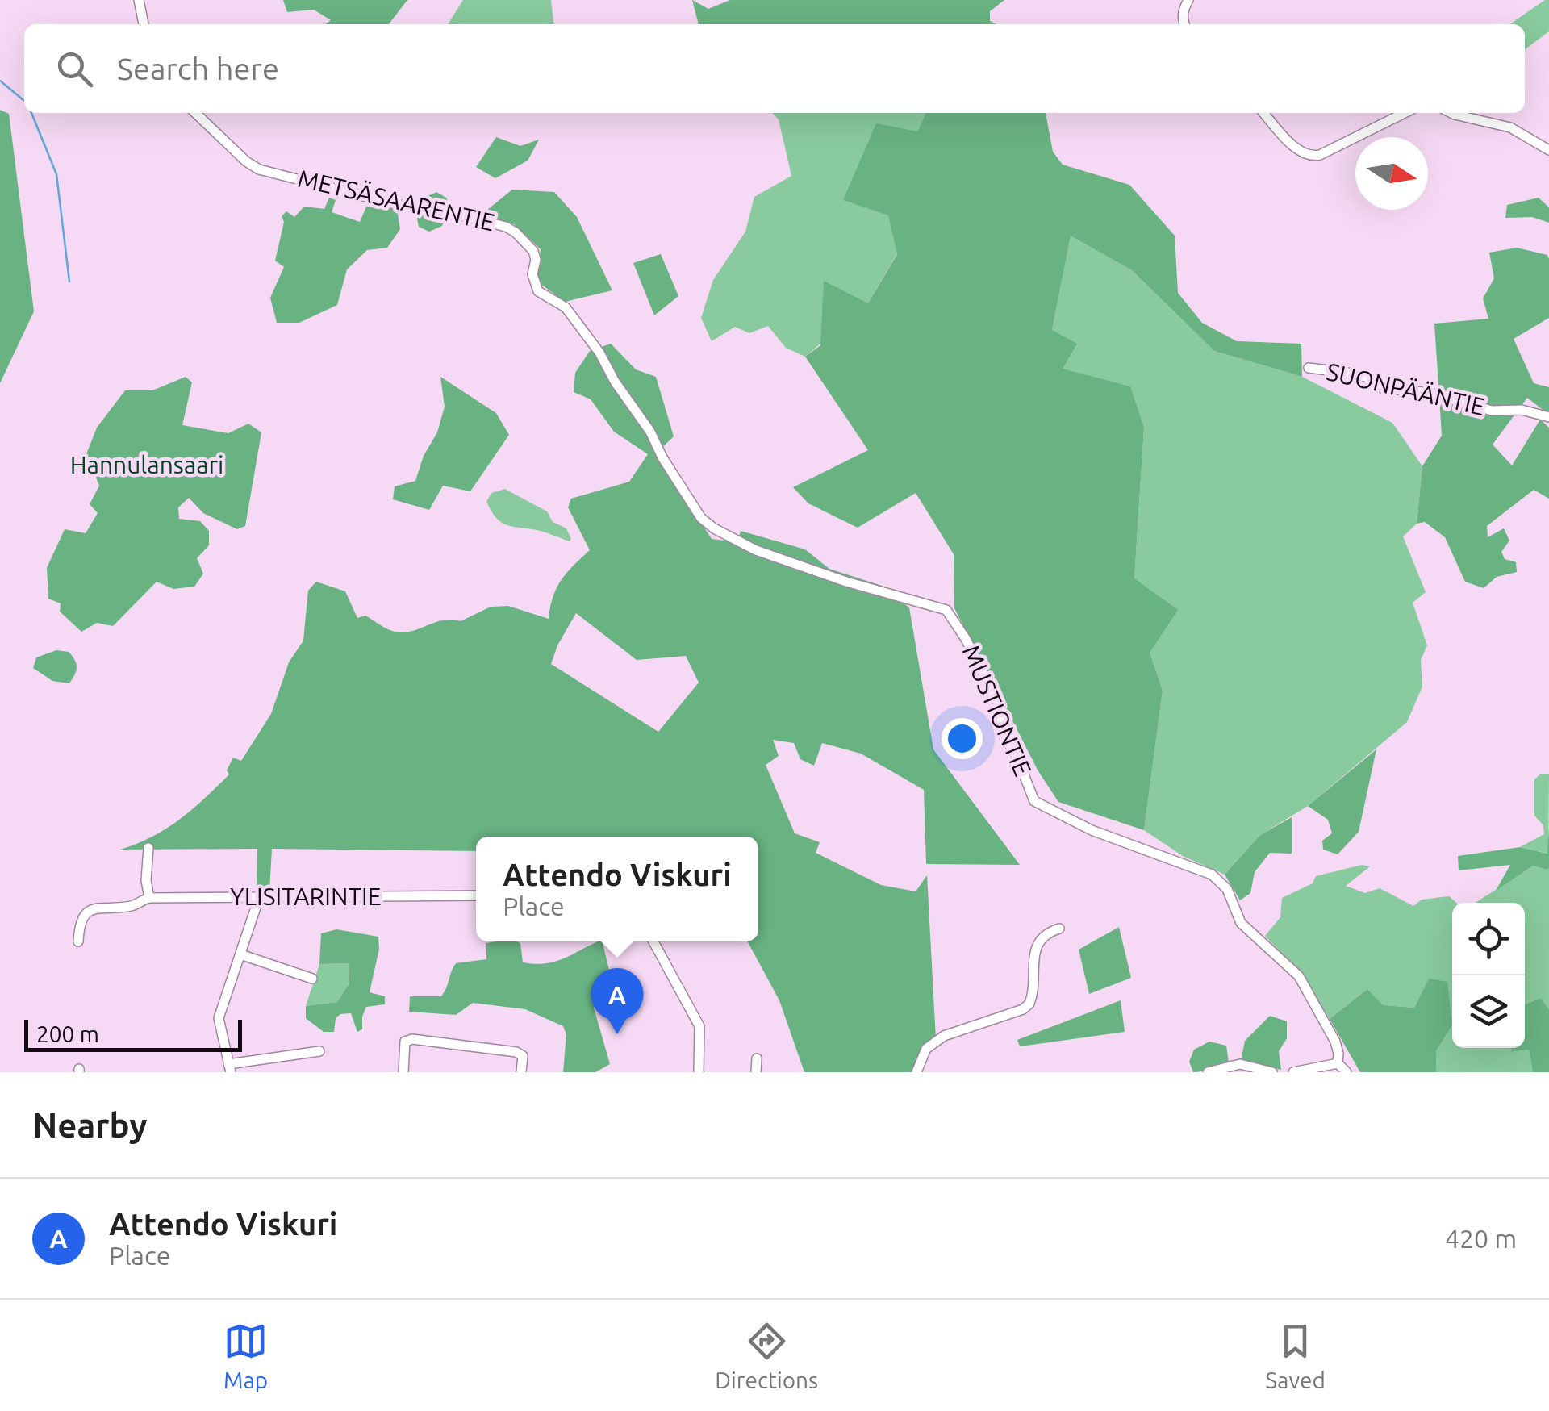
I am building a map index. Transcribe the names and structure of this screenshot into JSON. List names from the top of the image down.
{
  "streets": {
    "street": [
      "METSÄSAARENTIE",
      "SUONPÄÄNTIE",
      "MUSTIONTIE",
      "YLISITARINTIE"
    ]
  },
  "crossings": [
    ["METSÄSAARENTIE", "MUSTIONTIE"]
  ],
  "parks": ["Hannulansaari"],
  "scale_bar": "200 m",
  "north": "right",
  "page": {
    "search": "Search here",
    "popup": ["Attendo Viskuri", "Place"],
    "pins": "A",
    "scale": "200 m",
    "heading": "Nearby",
    "list": [
      {
        "mark": "A",
        "name": "Attendo Viskuri",
        "note": "Place",
        "value": "420 m"
      }
    ],
    "nav": ["Map", "Directions", "Saved"]
  }
}
